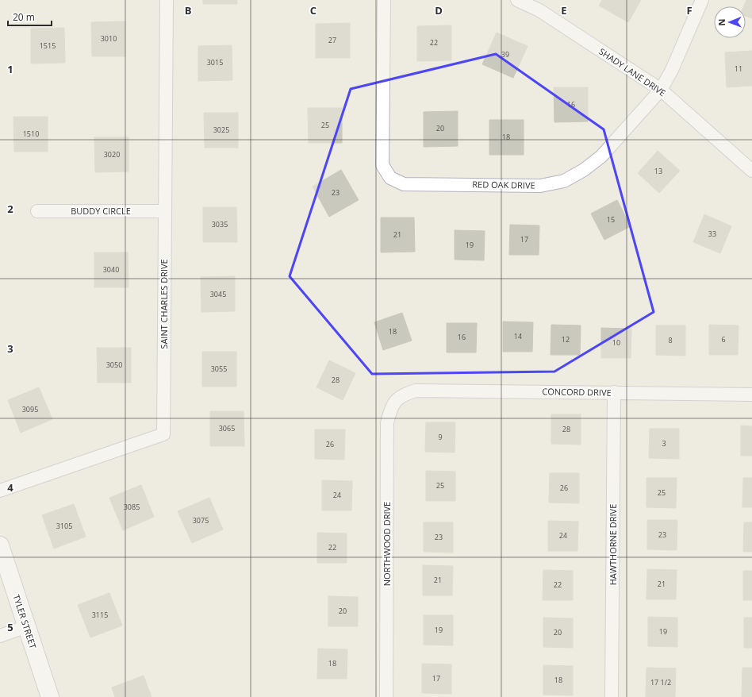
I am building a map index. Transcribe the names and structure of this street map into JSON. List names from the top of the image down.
{
  "streets": {
    "street": [
      "SHADY LANE DRIVE",
      "RED OAK DRIVE",
      "BUDDY CIRCLE",
      "SAINT CHARLES DRIVE",
      "CONCORD DRIVE",
      "NORTHWOOD DRIVE",
      "HAWTHORNE DRIVE",
      "TYLER STREET"
    ]
  },
  "crossings": [
    ["SHADY LANE DRIVE", "RED OAK DRIVE"],
    ["BUDDY CIRCLE", "SAINT CHARLES DRIVE"],
    ["CONCORD DRIVE", "NORTHWOOD DRIVE"],
    ["CONCORD DRIVE", "HAWTHORNE DRIVE"]
  ],
  "house_numbers": [
    "3010",
    "27",
    "22",
    "1515",
    "39",
    "3015",
    "11",
    "16",
    "25",
    "20",
    "3025",
    "1510",
    "18",
    "3020",
    "13",
    "23",
    "15",
    "3035",
    "33",
    "21",
    "17",
    "19",
    "3040",
    "3045",
    "18",
    "14",
    "16",
    "12",
    "6",
    "8",
    "10",
    "3050",
    "3055",
    "28",
    "3095",
    "3065",
    "28",
    "9",
    "3",
    "26",
    "25",
    "26",
    "25",
    "24",
    "3085",
    "3075",
    "3105",
    "23",
    "24",
    "23",
    "22",
    "21",
    "21",
    "22",
    "20",
    "3115",
    "19",
    "19",
    "20",
    "18",
    "17",
    "18",
    "17 1/2"
  ],
  "scale_bar": "20 m",
  "north": "left",
  "grid": {
    "columns": [
      "B",
      "C",
      "D",
      "E",
      "F"
    ],
    "rows": [
      "1",
      "2",
      "3",
      "4",
      "5"
    ]
  }
}
